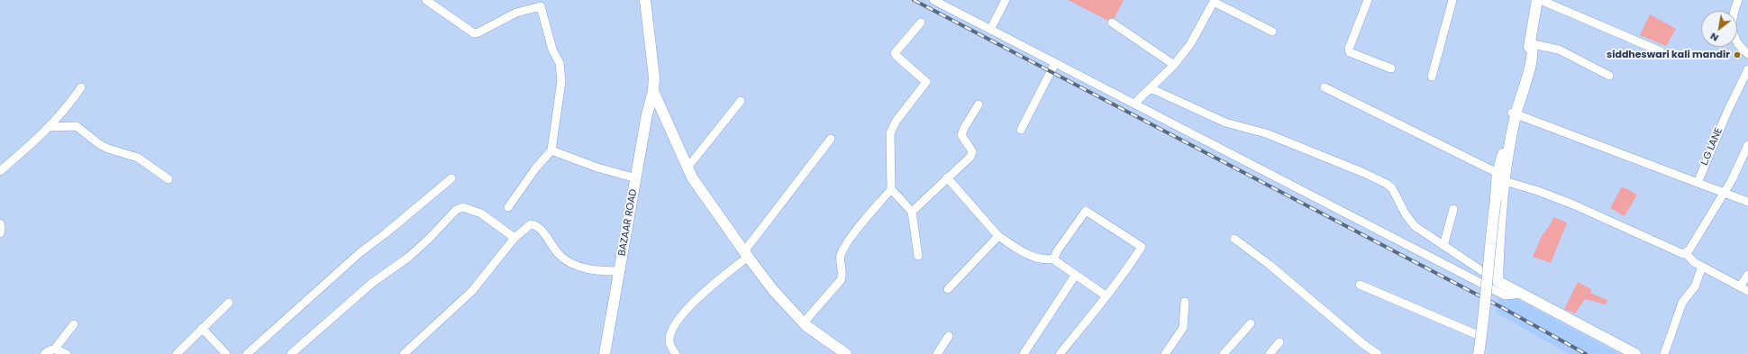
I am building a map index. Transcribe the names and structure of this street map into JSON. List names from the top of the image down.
{
  "streets": {
    "main road": ["BAZAAR ROAD"],
    "street": ["L.G LANE"]
  },
  "places": ["siddheswari kali mandir"],
  "north": "bottom left"
}
